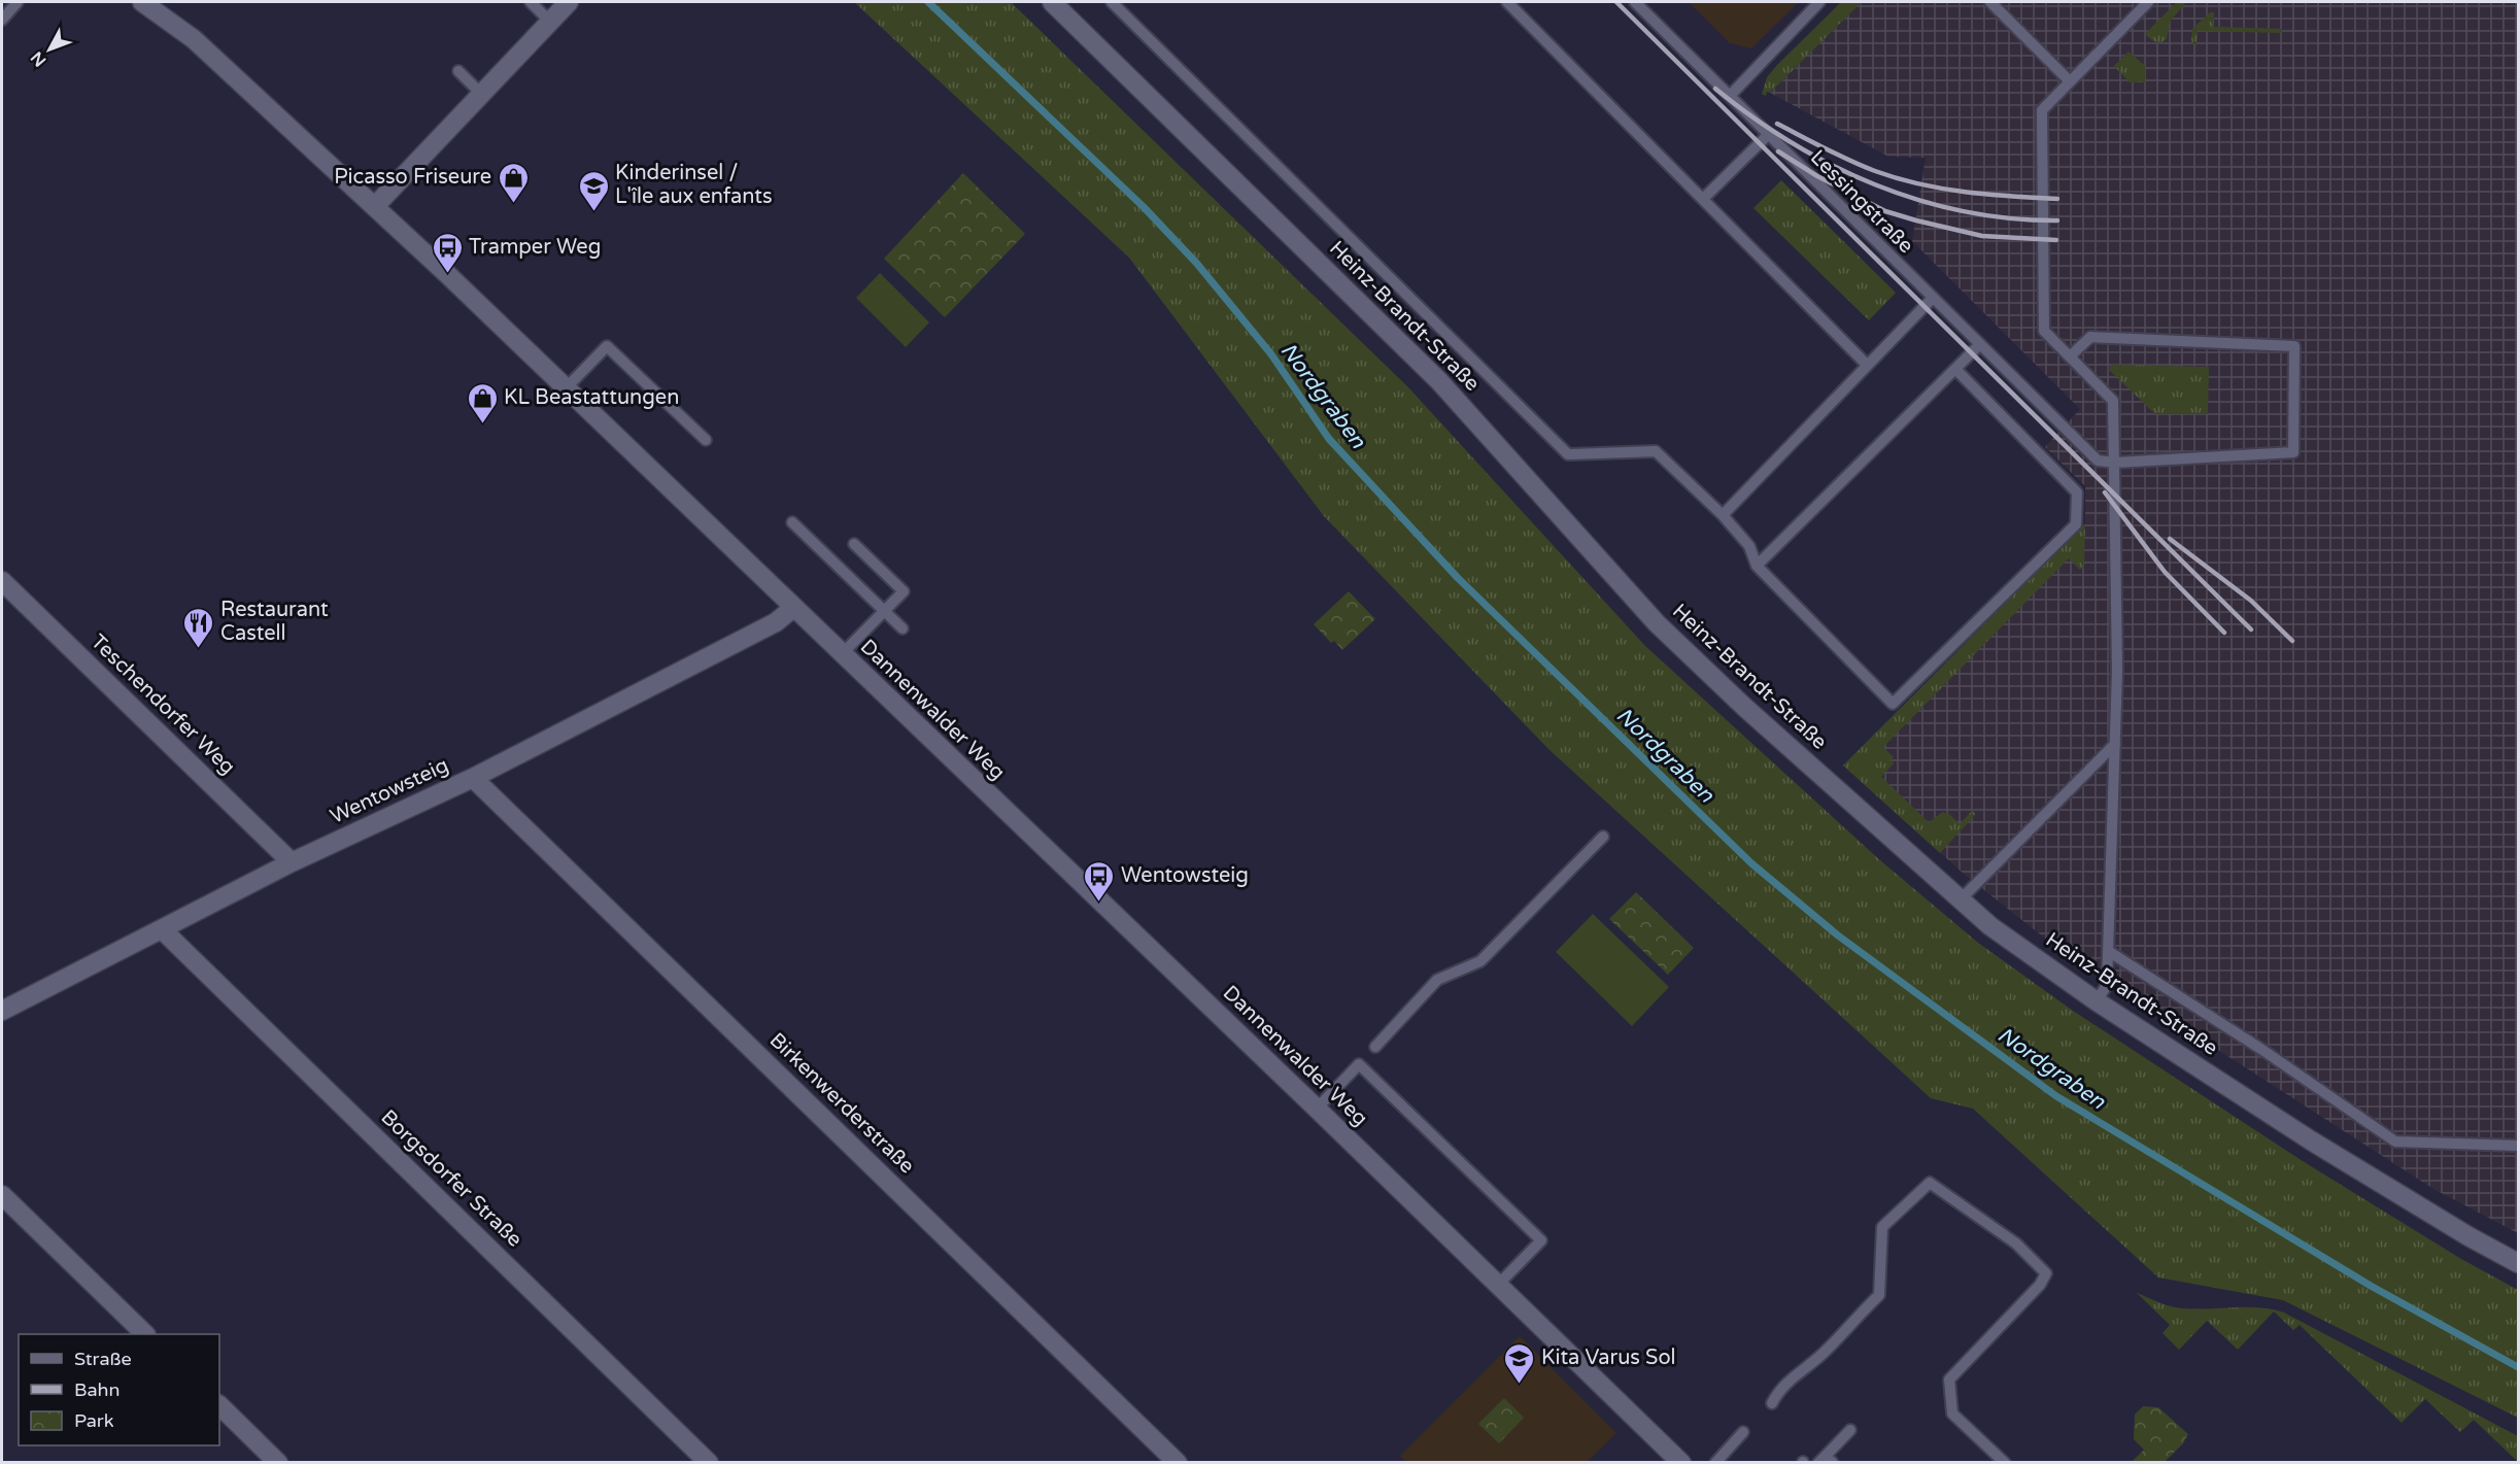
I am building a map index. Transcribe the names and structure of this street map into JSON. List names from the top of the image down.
{
  "streets": {
    "street": [
      "Heinz-Brandt-Straße",
      "Teschendorfer Weg",
      "Dannenwalder Weg",
      "Wentowsteig",
      "Birkenwerderstraße",
      "Borgsdorfer Straße"
    ],
    "lane": ["Lessingstraße"]
  },
  "crossings": [
    ["Teschendorfer Weg", "Wentowsteig"],
    ["Dannenwalder Weg", "Wentowsteig"],
    ["Wentowsteig", "Birkenwerderstraße"],
    ["Wentowsteig", "Borgsdorfer Straße"]
  ],
  "water": ["Nordgraben"],
  "places": {
    "shop": ["Picasso Friseure", "KL Beastattungen"],
    "school or university": ["Kinderinsel / L'île aux enfants", "Kita Varus Sol"],
    "bus stop": ["Tramper Weg", "Wentowsteig"],
    "restaurant": ["Restaurant Castell"]
  },
  "legend": ["Straße", "Bahn", "Park"],
  "north": "bottom left"
}
